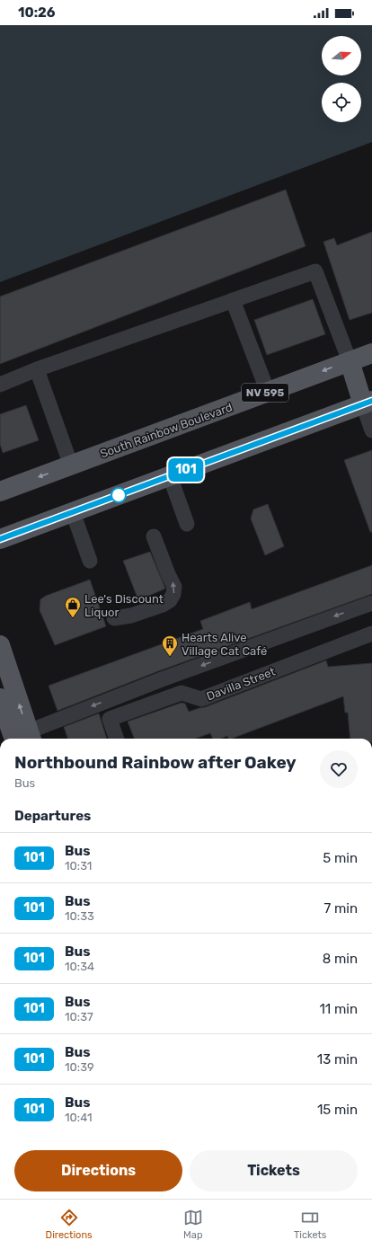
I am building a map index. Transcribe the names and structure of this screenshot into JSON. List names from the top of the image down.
{
  "streets": {
    "main road": ["NV 595", "South Rainbow Boulevard"],
    "street": ["Davilla Street"]
  },
  "places": {
    "shop": ["Lee's Discount Liquor"],
    "building": ["Hearts Alive Village Cat Café"]
  },
  "lines": ["bus line 101"],
  "north": "right",
  "page": {
    "status": "10:26",
    "on_map": "101",
    "heading": [
      ["Northbound Rainbow after Oakey", "Bus"],
      "Departures"
    ],
    "list": [
      {
        "mark": "101",
        "name": "Bus",
        "note": "10:31",
        "value": "5 min"
      },
      {
        "mark": "101",
        "name": "Bus",
        "note": "10:33",
        "value": "7 min"
      },
      {
        "mark": "101",
        "name": "Bus",
        "note": "10:34",
        "value": "8 min"
      },
      {
        "mark": "101",
        "name": "Bus",
        "note": "10:37",
        "value": "11 min"
      },
      {
        "mark": "101",
        "name": "Bus",
        "note": "10:39",
        "value": "13 min"
      },
      {
        "mark": "101",
        "name": "Bus",
        "note": "10:41",
        "value": "15 min"
      }
    ],
    "buttons": ["Directions", "Tickets"],
    "tabs": ["Directions", "Map", "Tickets"]
  }
}
